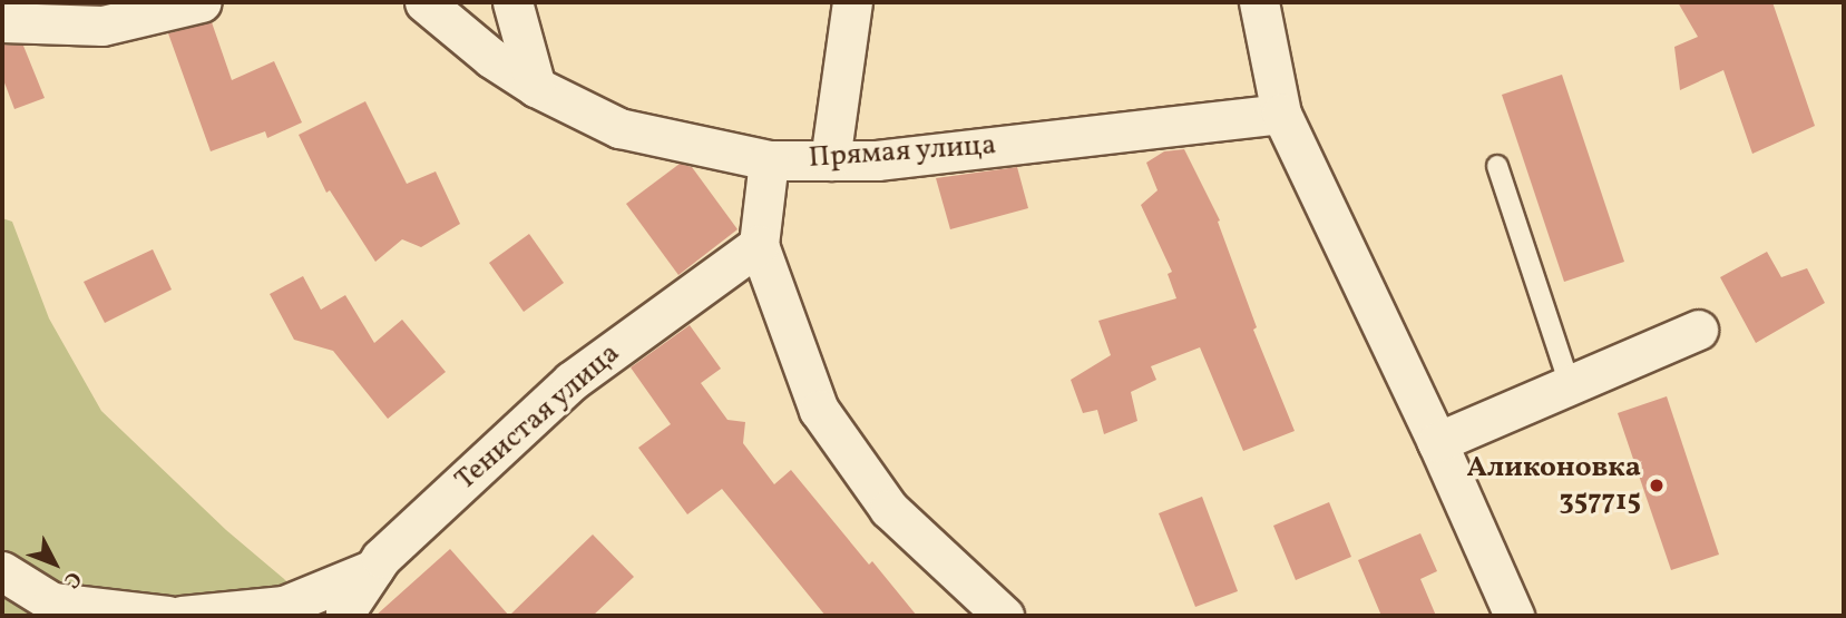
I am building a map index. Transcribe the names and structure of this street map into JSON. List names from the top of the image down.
{
  "streets": {
    "street": ["Прямая улица", "Тенистая улица"]
  },
  "places": ["Аликоновка 357715"],
  "north": "bottom right"
}
